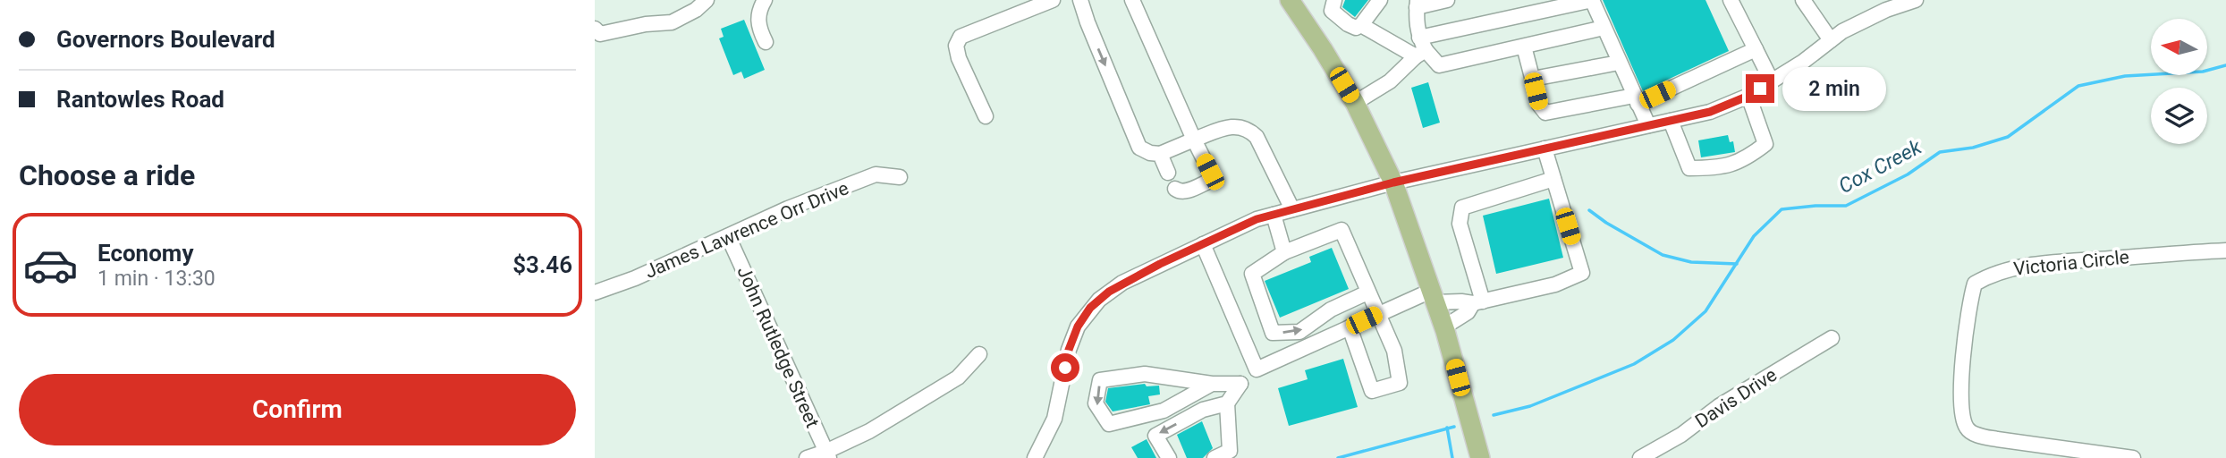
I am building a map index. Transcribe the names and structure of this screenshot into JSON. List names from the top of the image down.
{
  "streets": {
    "street": [
      "James Lawrence Orr Drive",
      "Victoria Circle",
      "John Rutledge Street",
      "Davis Drive"
    ]
  },
  "crossings": [
    ["James Lawrence Orr Drive", "John Rutledge Street"]
  ],
  "water": ["Cox Creek"],
  "north": "left",
  "page": {
    "banner": ["Governors Boulevard", "Rantowles Road"],
    "bubble": "2 min",
    "heading": "Choose a ride",
    "list": [
      {
        "name": "Economy",
        "note": "1 min · 13:30",
        "value": "$3.46"
      }
    ],
    "buttons": "Confirm"
  }
}
